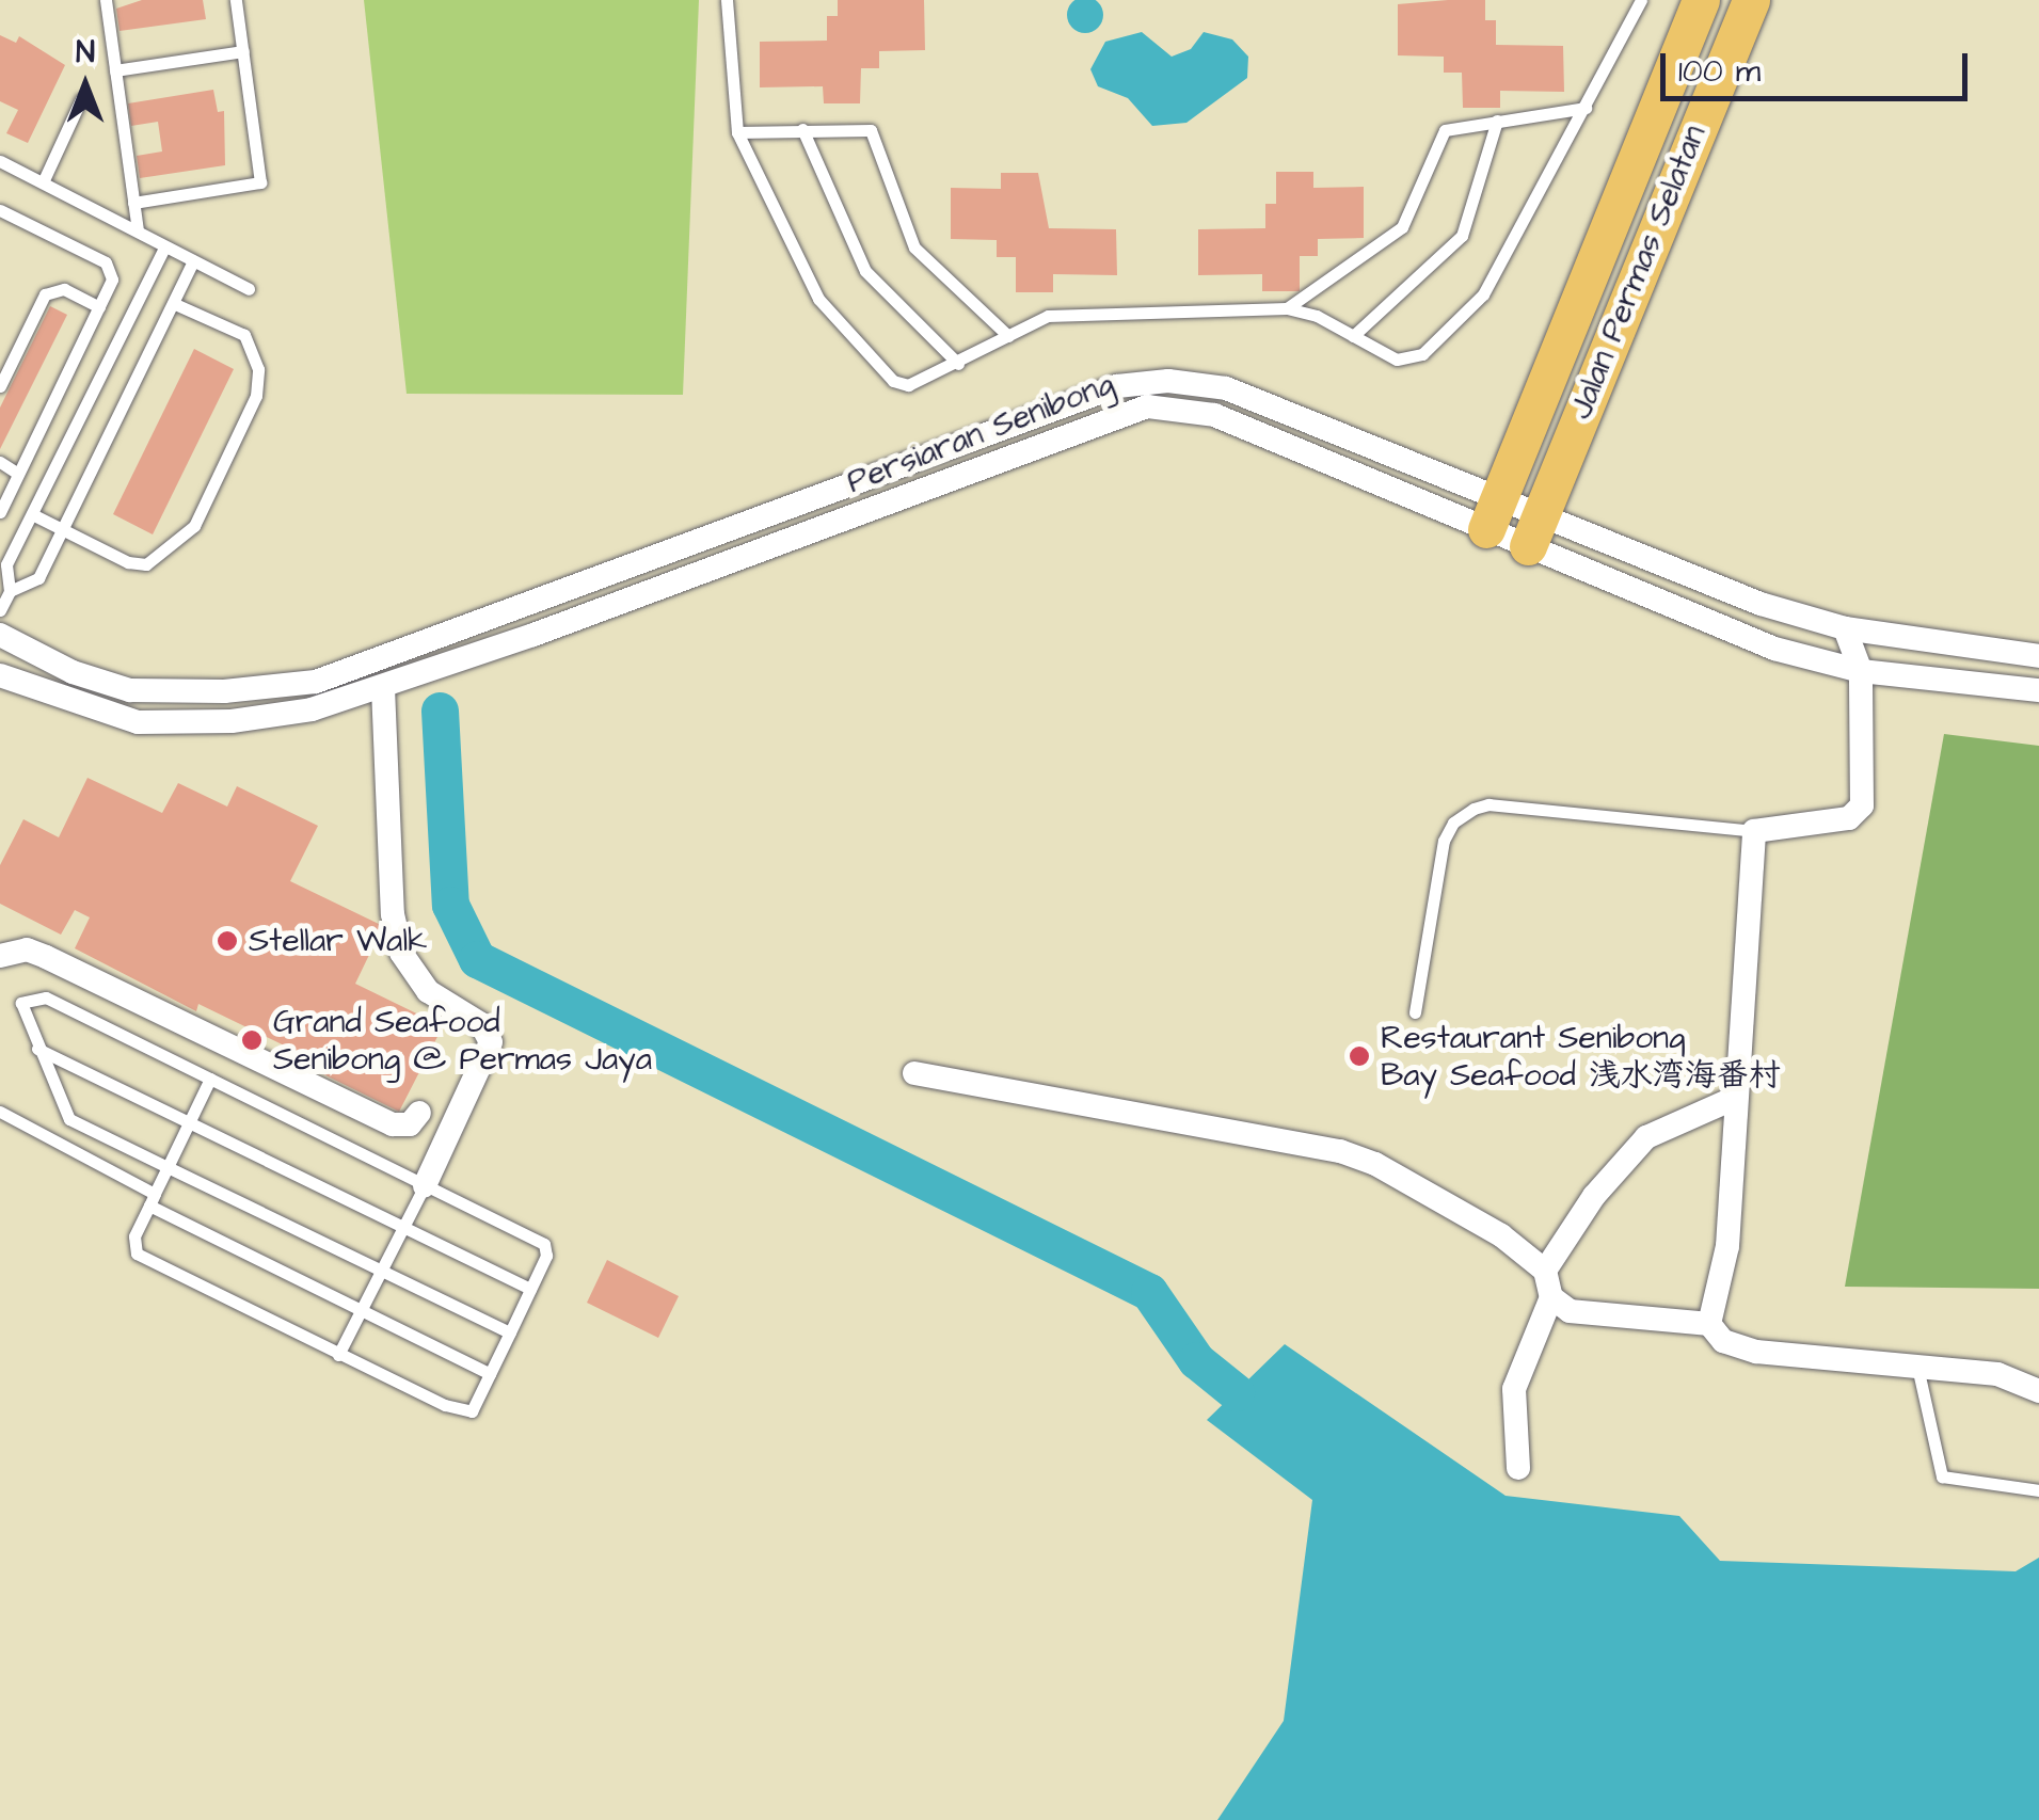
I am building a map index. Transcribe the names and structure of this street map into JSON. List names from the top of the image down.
{
  "streets": {
    "main road": ["Jalan Permas Selatan"],
    "street": ["Persiaran Senibong"]
  },
  "crossings": [
    ["Jalan Permas Selatan", "Persiaran Senibong"]
  ],
  "places": ["Stellar Walk", "Grand Seafood Senibong @ Permas Jaya", "Restaurant Senibong Bay Seafood 浅水湾海番村"],
  "scale_bar": "100 m",
  "north": "top"
}
